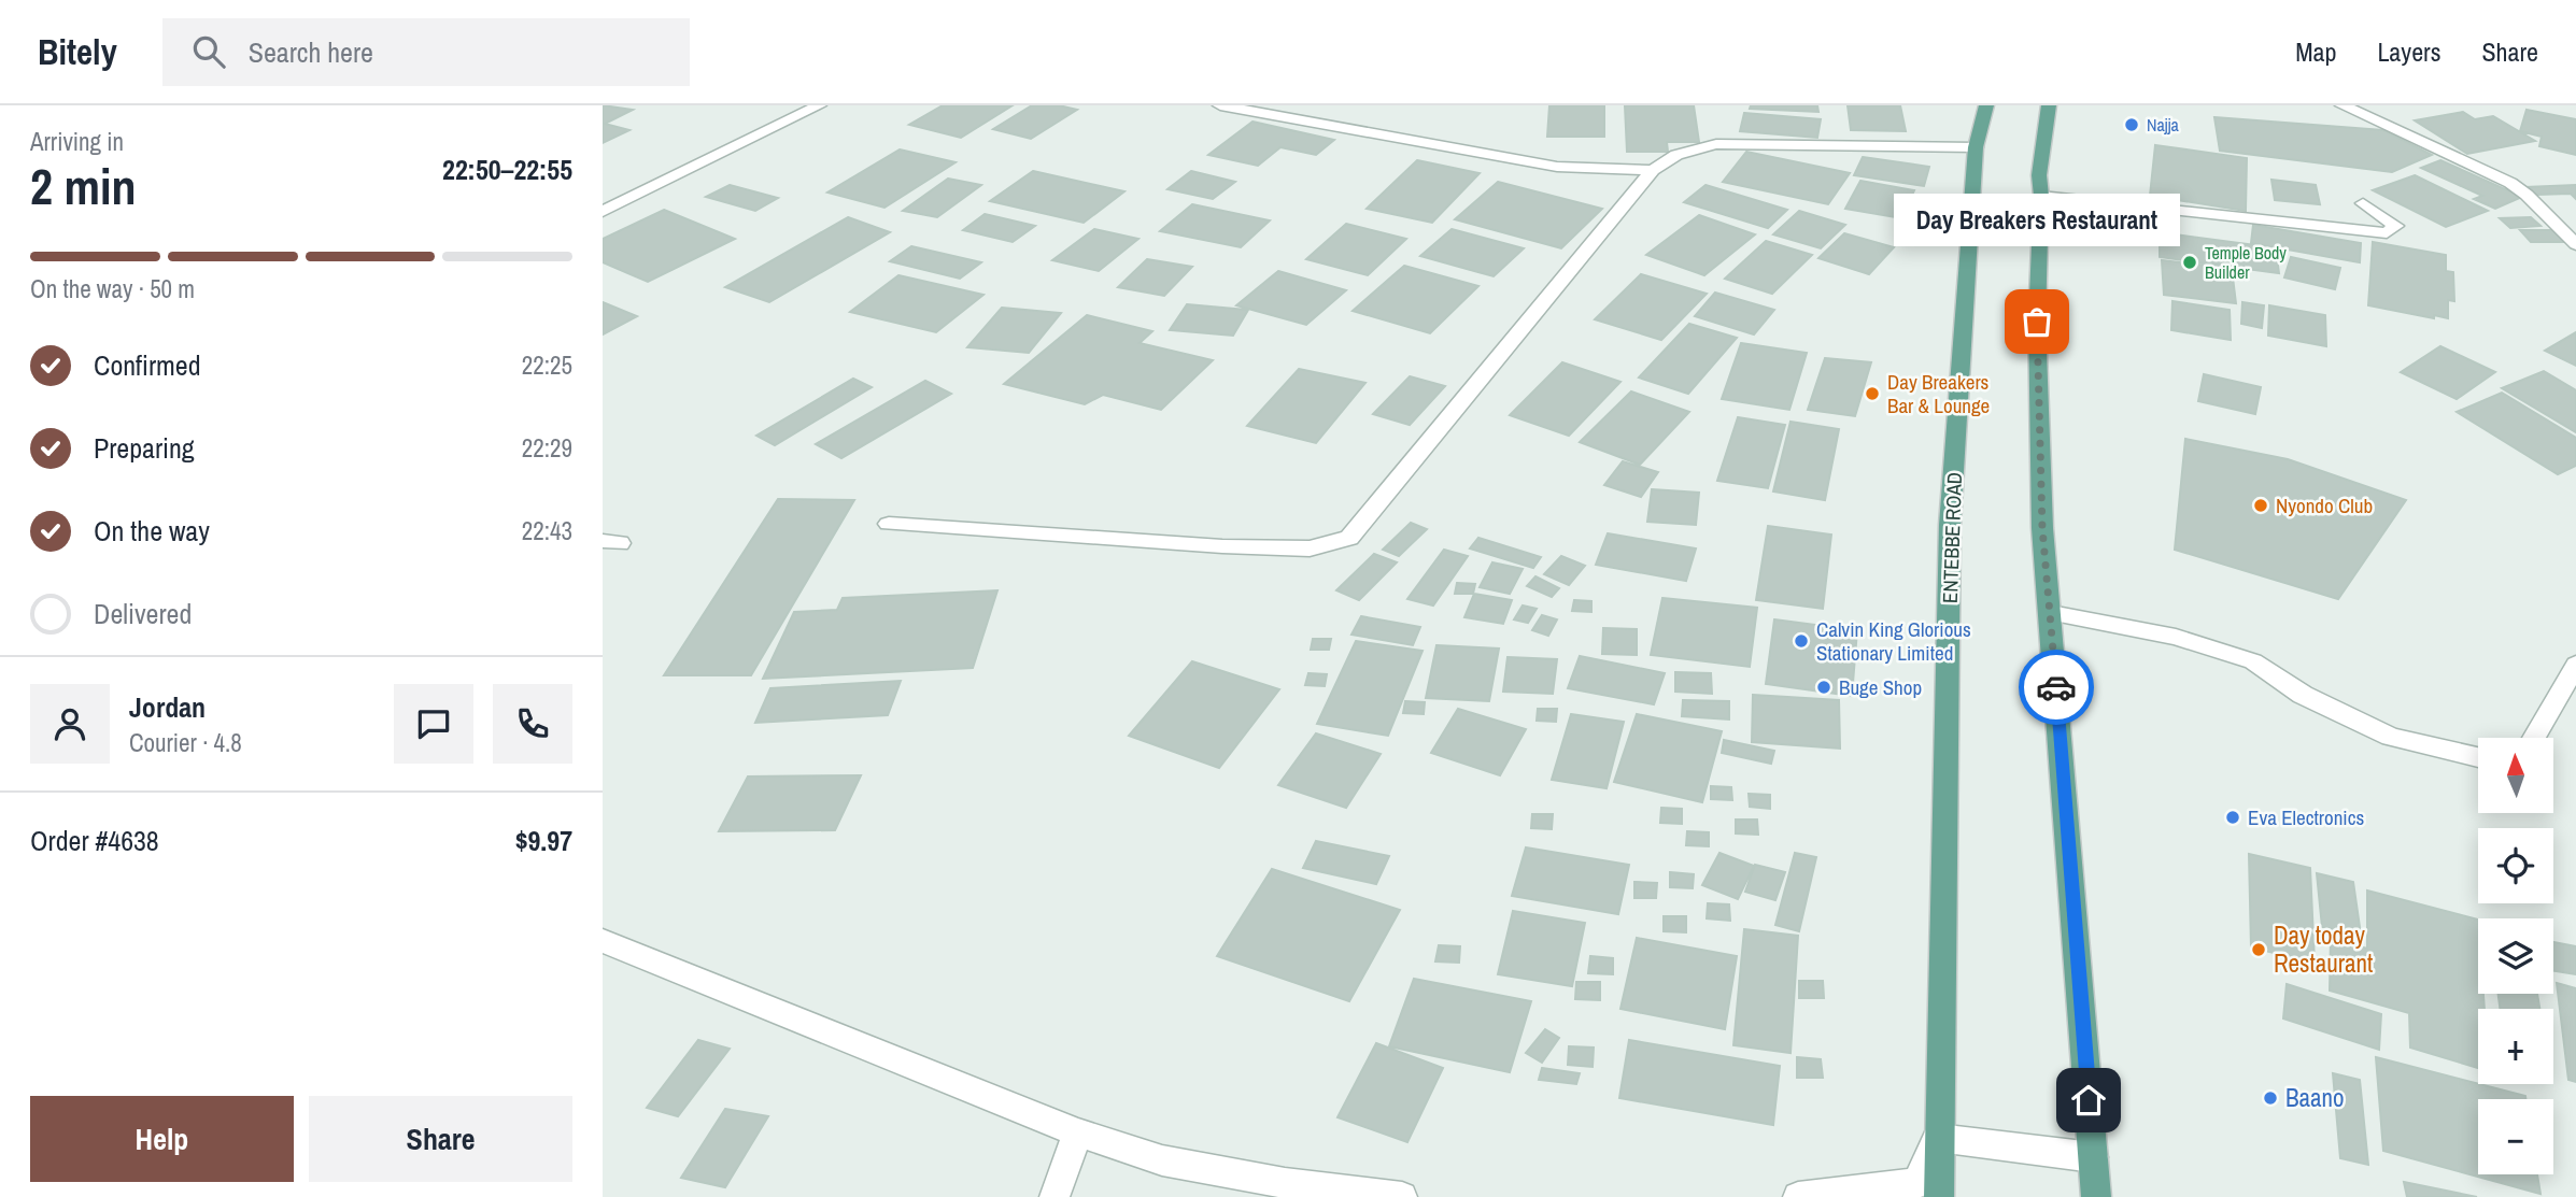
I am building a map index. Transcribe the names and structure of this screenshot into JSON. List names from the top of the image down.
{
  "streets": {
    "main road": ["ENTEBBE ROAD"]
  },
  "places": [
    "Najja",
    "Temple Body Builder",
    "Day Breakers Restaurant",
    "Day Breakers Bar & Lounge",
    "Nyondo Club",
    "Calvin King Glorious Stationary Limited",
    "Buge Shop",
    "Eva Electronics",
    "Day today Restaurant",
    "Baano"
  ],
  "north": "top",
  "page": {
    "header": "Bitely",
    "search": "Search here",
    "nav": ["Map", "Layers", "Share"],
    "heading": ["2 min", "Arriving in", "22:50–22:55"],
    "panel": [
      "Jordan",
      "Courier · 4.8",
      "Order #4638",
      "$9.97"
    ],
    "bubble": "Day Breakers Restaurant",
    "bar": "On the way · 50 m",
    "list": [
      ["Confirmed", "22:25"],
      ["Preparing", "22:29"],
      ["On the way", "22:43"],
      "Delivered"
    ],
    "map_buttons": ["+", "−"],
    "buttons": ["Help", "Share"]
  }
}
